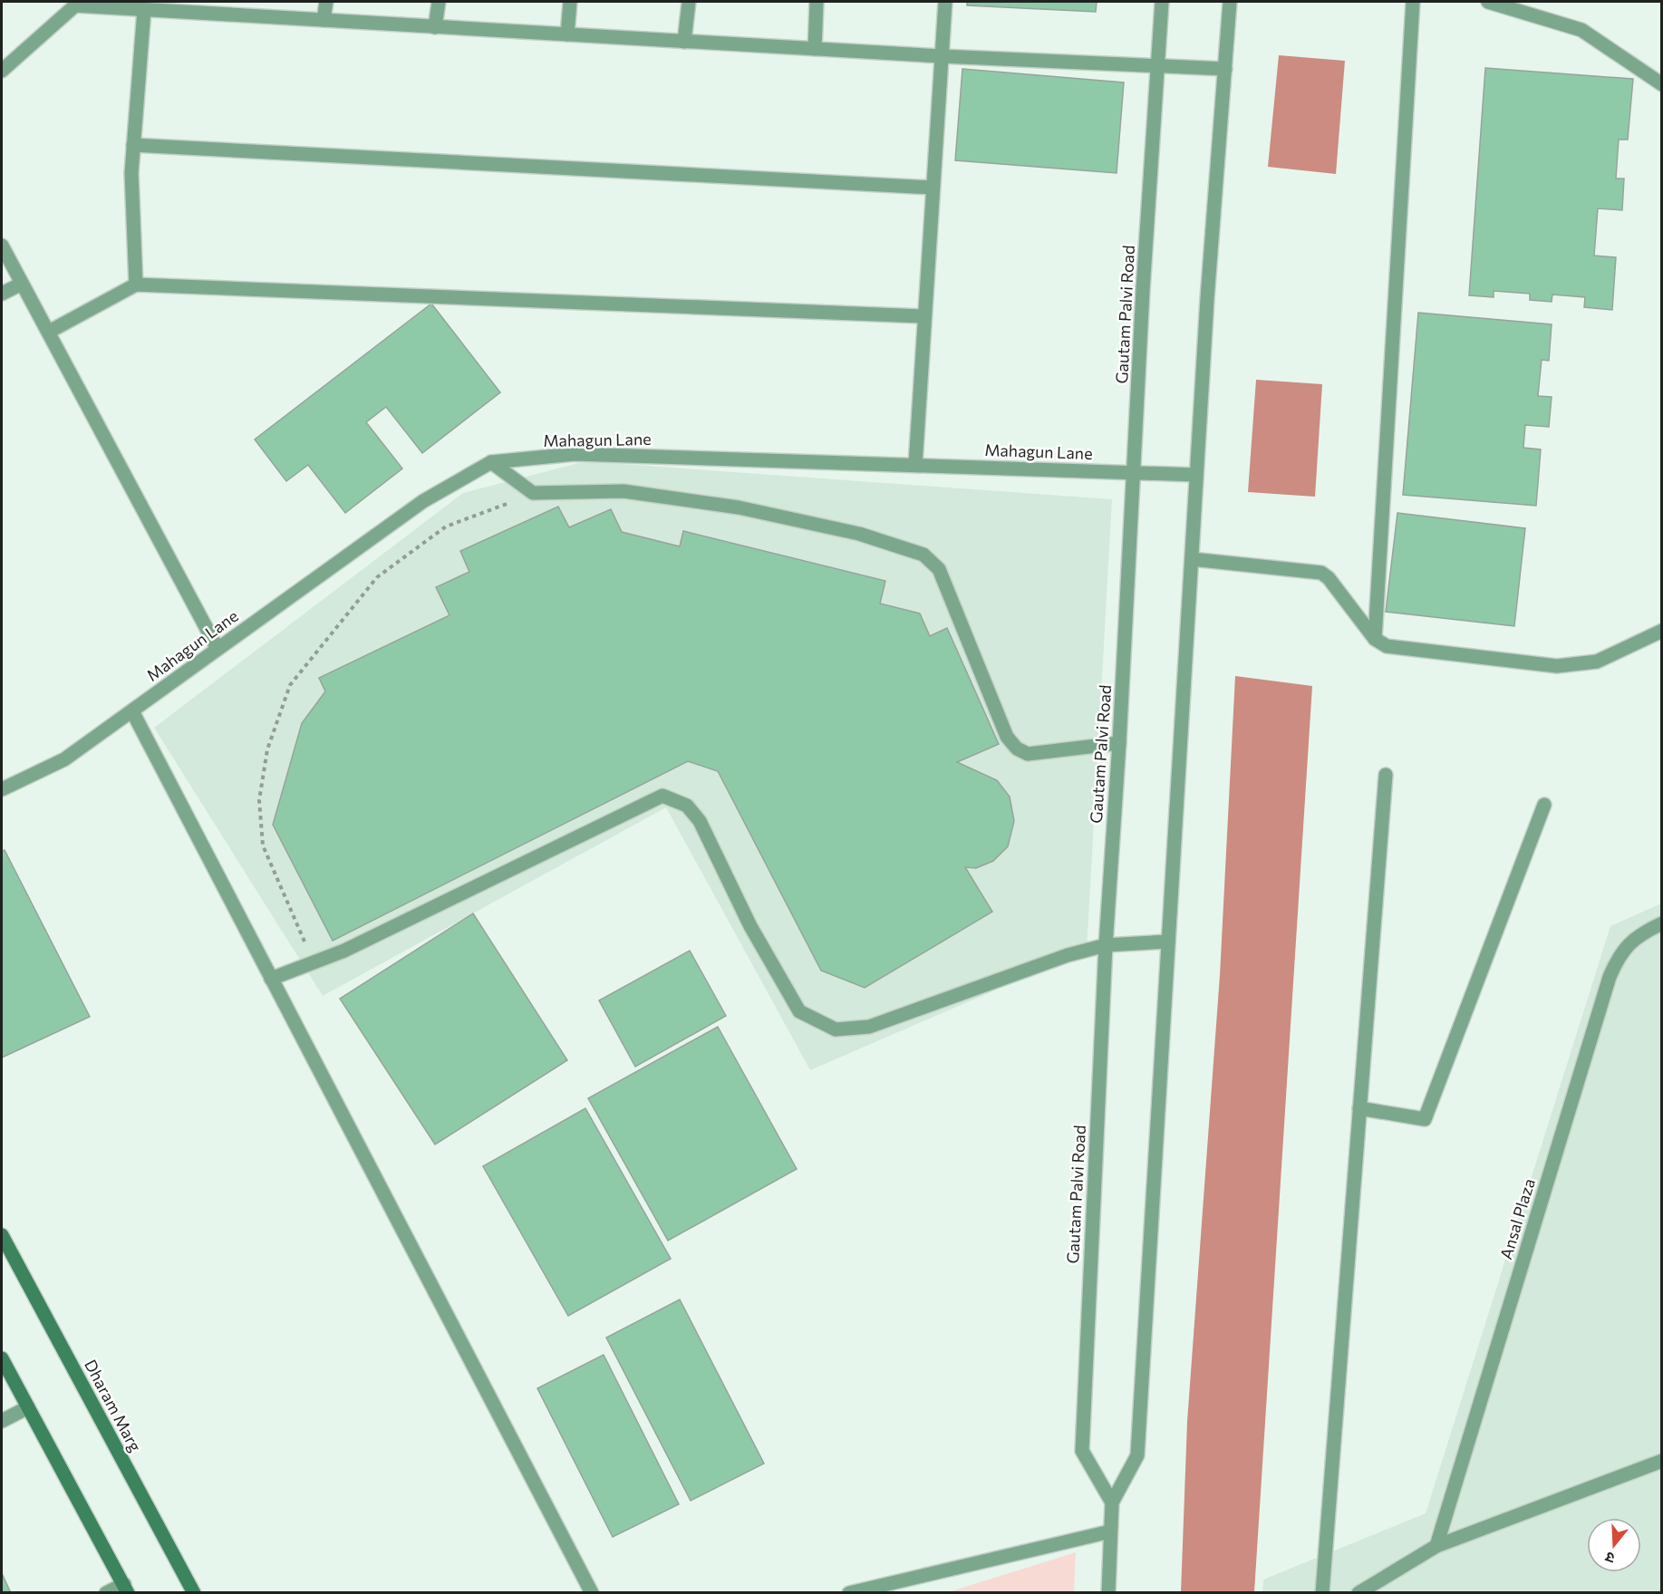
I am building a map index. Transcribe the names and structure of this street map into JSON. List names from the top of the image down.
{
  "streets": {
    "street": [
      "Gautam Palvi Road",
      "Mahagun Lane",
      "Ansal Plaza",
      "Dharam Marg"
    ]
  },
  "crossings": [
    ["Gautam Palvi Road", "Mahagun Lane"]
  ],
  "north": "bottom"
}
